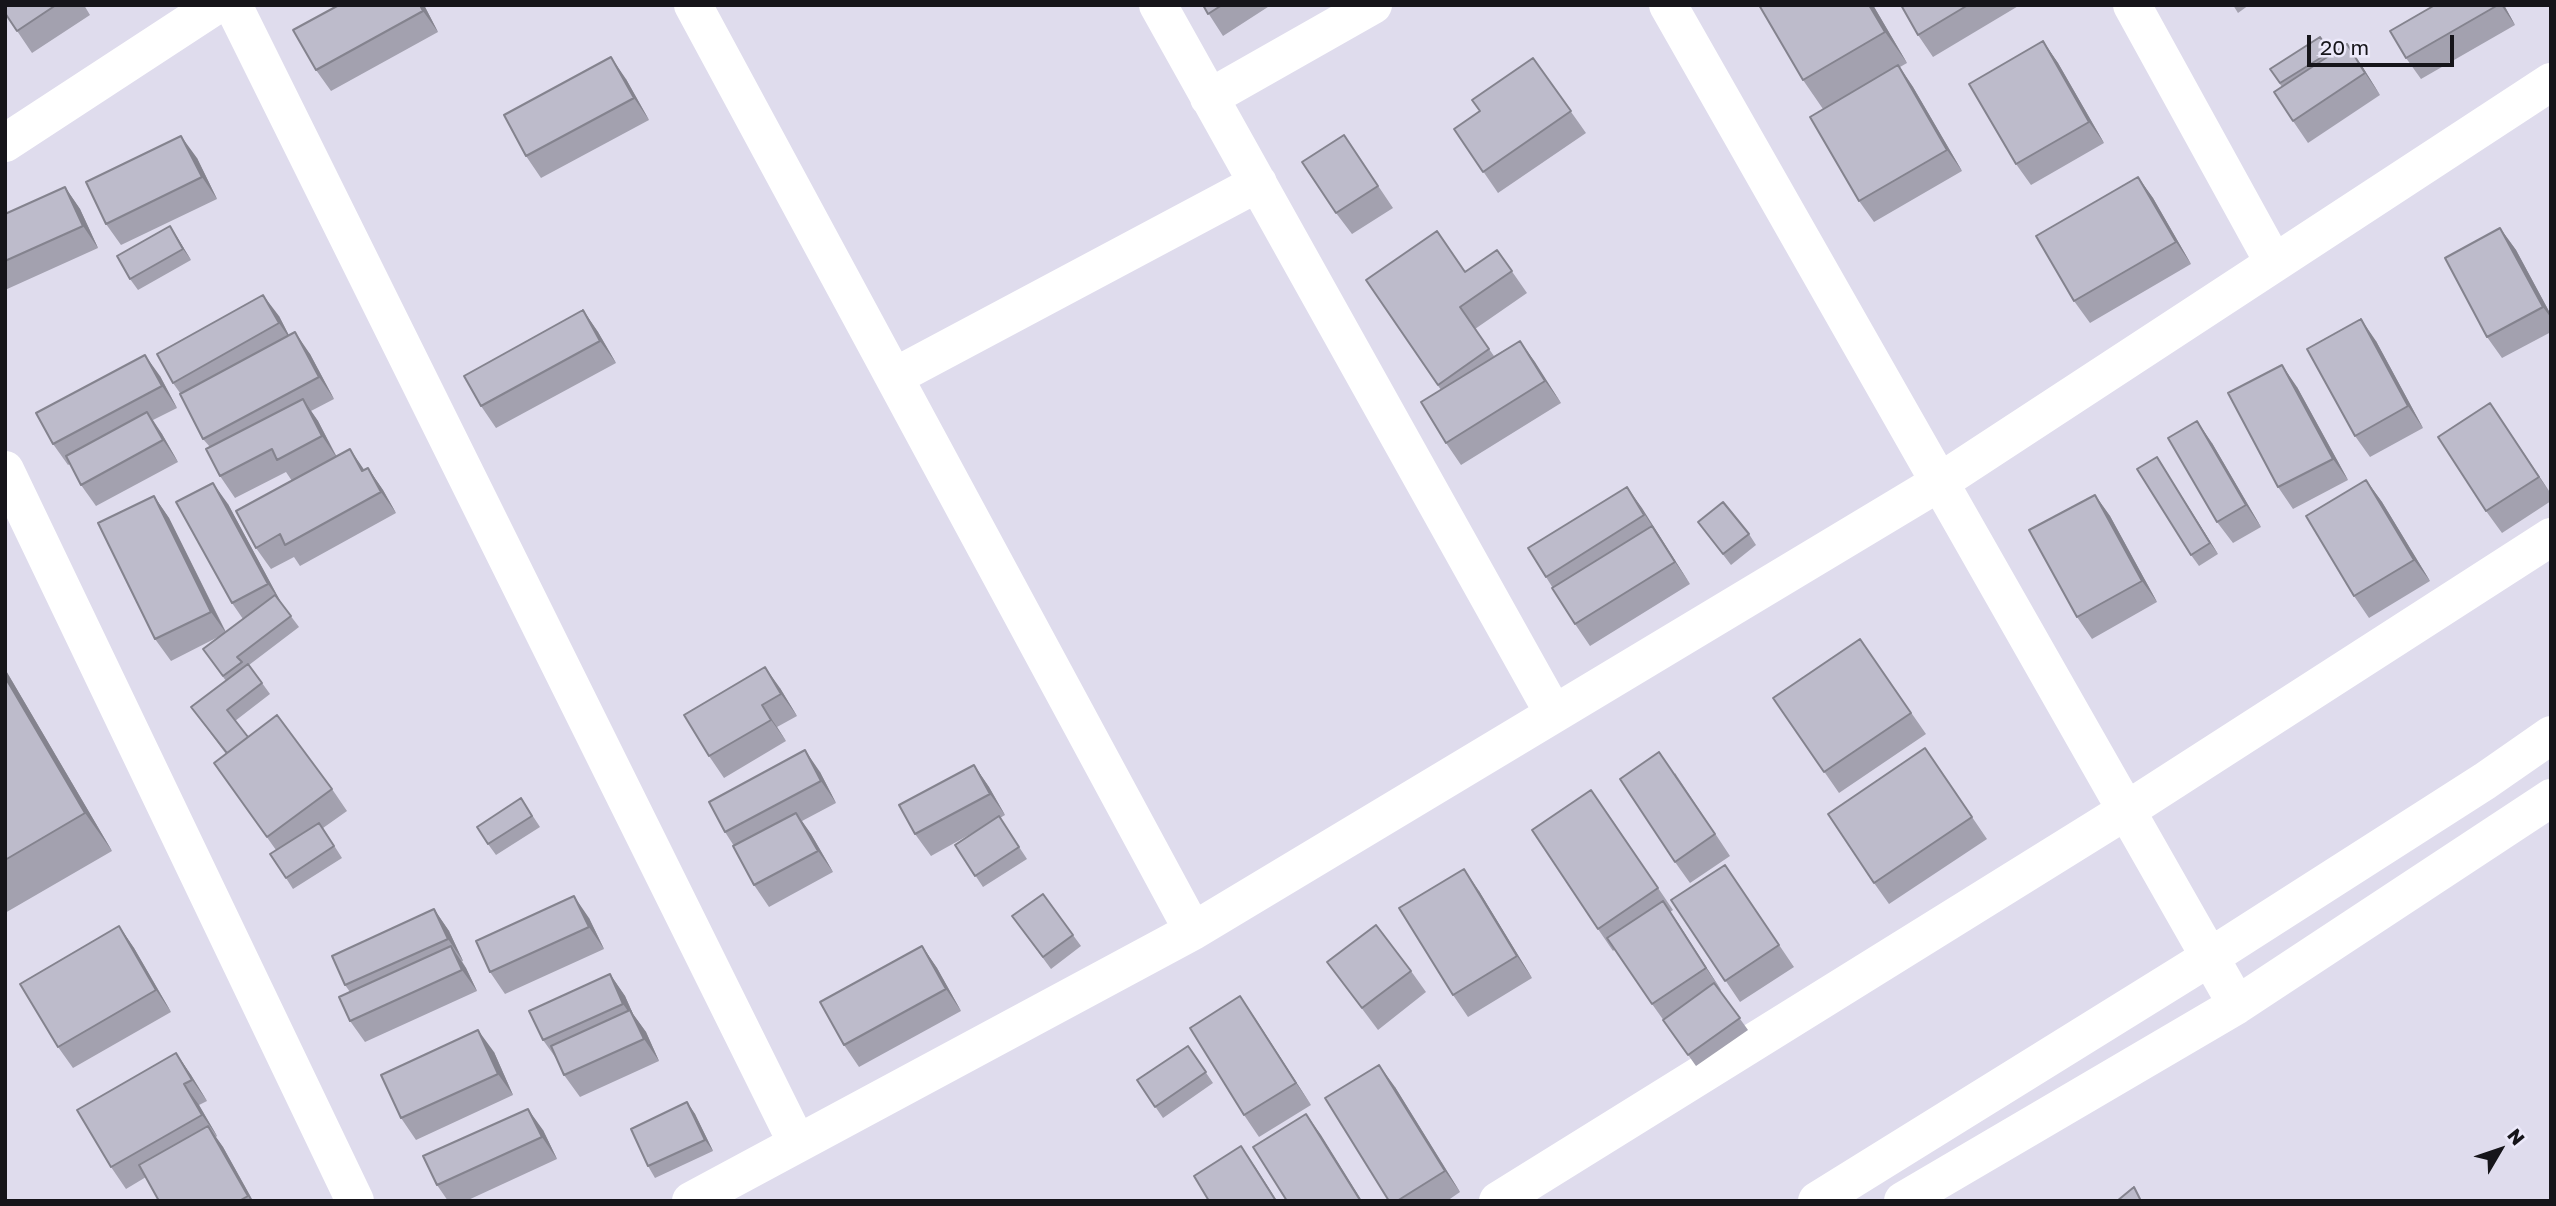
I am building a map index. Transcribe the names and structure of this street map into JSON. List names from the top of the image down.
{
  "scale_bar": "20 m",
  "north": "top right"
}
